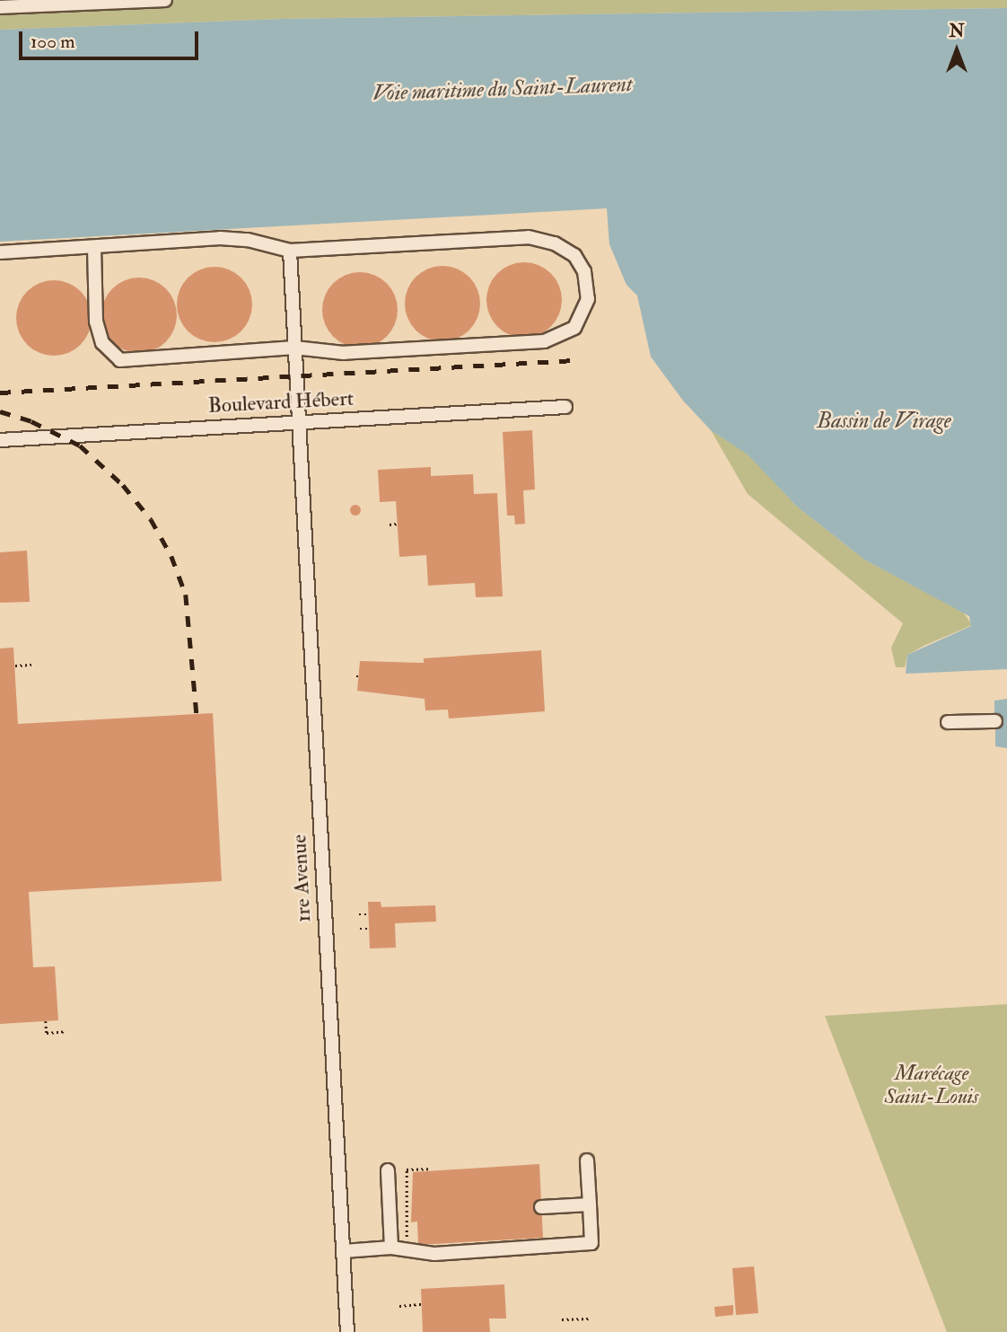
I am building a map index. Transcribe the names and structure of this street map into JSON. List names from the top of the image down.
{
  "streets": {
    "street": ["Boulevard Hébert", "1re Avenue"]
  },
  "crossings": [
    ["Boulevard Hébert", "1re Avenue"]
  ],
  "water": ["Voie maritime du Saint-Laurent", "Bassin de Virage"],
  "parks": ["Marécage Saint-Louis"],
  "scale_bar": "100 m",
  "north": "top"
}
